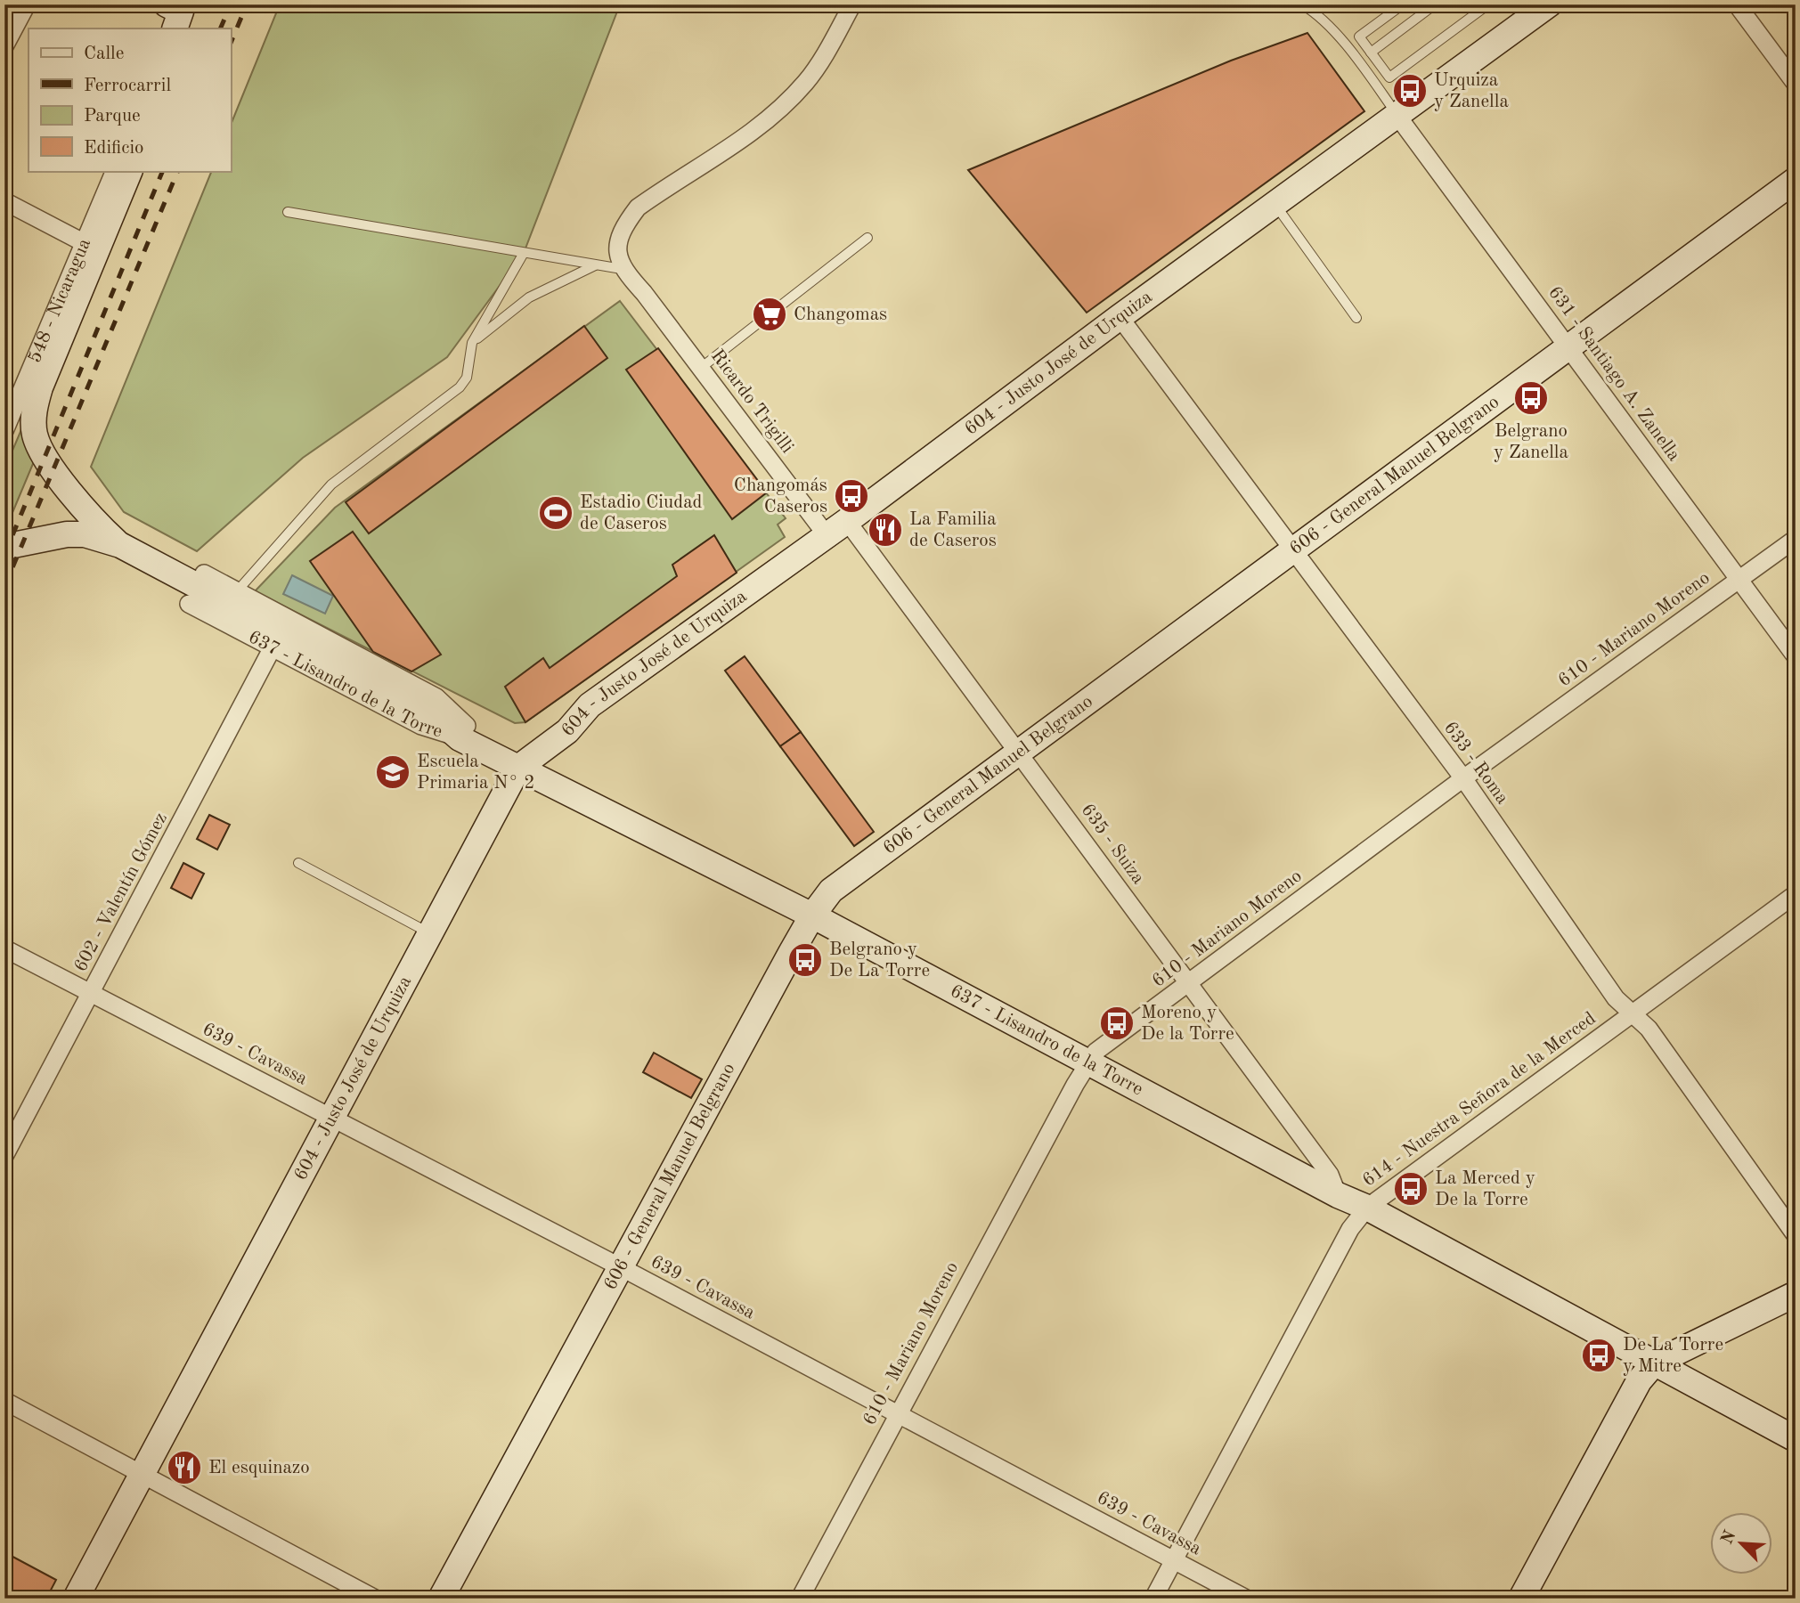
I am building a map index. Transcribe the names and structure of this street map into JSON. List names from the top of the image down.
{
  "streets": {
    "street": [
      "548 - Nicaragua",
      "604 - Justo José de Urquiza",
      "631 - Santiago A. Zanella",
      "Ricardo Trigilli",
      "606 - General Manuel Belgrano",
      "610 - Mariano Moreno",
      "637 - Lisandro de la Torre",
      "633 - Roma",
      "635 - Suiza",
      "602 - Valentín Gómez",
      "639 - Cavassa",
      "614 - Nuestra Señora de la Merced"
    ]
  },
  "crossings": [
    ["604 - Justo José de Urquiza", "631 - Santiago A. Zanella"],
    ["604 - Justo José de Urquiza", "Ricardo Trigilli"],
    ["604 - Justo José de Urquiza", "637 - Lisandro de la Torre"],
    ["604 - Justo José de Urquiza", "633 - Roma"],
    ["604 - Justo José de Urquiza", "635 - Suiza"],
    ["604 - Justo José de Urquiza", "639 - Cavassa"],
    ["631 - Santiago A. Zanella", "606 - General Manuel Belgrano"],
    ["631 - Santiago A. Zanella", "610 - Mariano Moreno"],
    ["Ricardo Trigilli", "635 - Suiza"],
    ["606 - General Manuel Belgrano", "637 - Lisandro de la Torre"],
    ["606 - General Manuel Belgrano", "633 - Roma"],
    ["606 - General Manuel Belgrano", "635 - Suiza"],
    ["606 - General Manuel Belgrano", "639 - Cavassa"],
    ["610 - Mariano Moreno", "637 - Lisandro de la Torre"],
    ["610 - Mariano Moreno", "633 - Roma"],
    ["610 - Mariano Moreno", "635 - Suiza"],
    ["610 - Mariano Moreno", "639 - Cavassa"],
    ["637 - Lisandro de la Torre", "635 - Suiza"],
    ["637 - Lisandro de la Torre", "602 - Valentín Gómez"],
    ["637 - Lisandro de la Torre", "614 - Nuestra Señora de la Merced"],
    ["633 - Roma", "614 - Nuestra Señora de la Merced"],
    ["602 - Valentín Gómez", "639 - Cavassa"],
    ["639 - Cavassa", "614 - Nuestra Señora de la Merced"]
  ],
  "places": {
    "bus stop": [
      "Urquiza y Zanella",
      "Belgrano y Zanella",
      "Changomás Caseros",
      "Belgrano y De La Torre",
      "Moreno y De la Torre",
      "La Merced y De la Torre",
      "De La Torre y Mitre"
    ],
    "supermarket": ["Changomas"],
    "sports": ["Estadio Ciudad de Caseros"],
    "restaurant": ["La Familia de Caseros", "El esquinazo"],
    "school or university": ["Escuela Primaria N° 2"]
  },
  "legend": [
    "Calle",
    "Ferrocarril",
    "Parque",
    "Edificio"
  ],
  "north": "top left"
}
